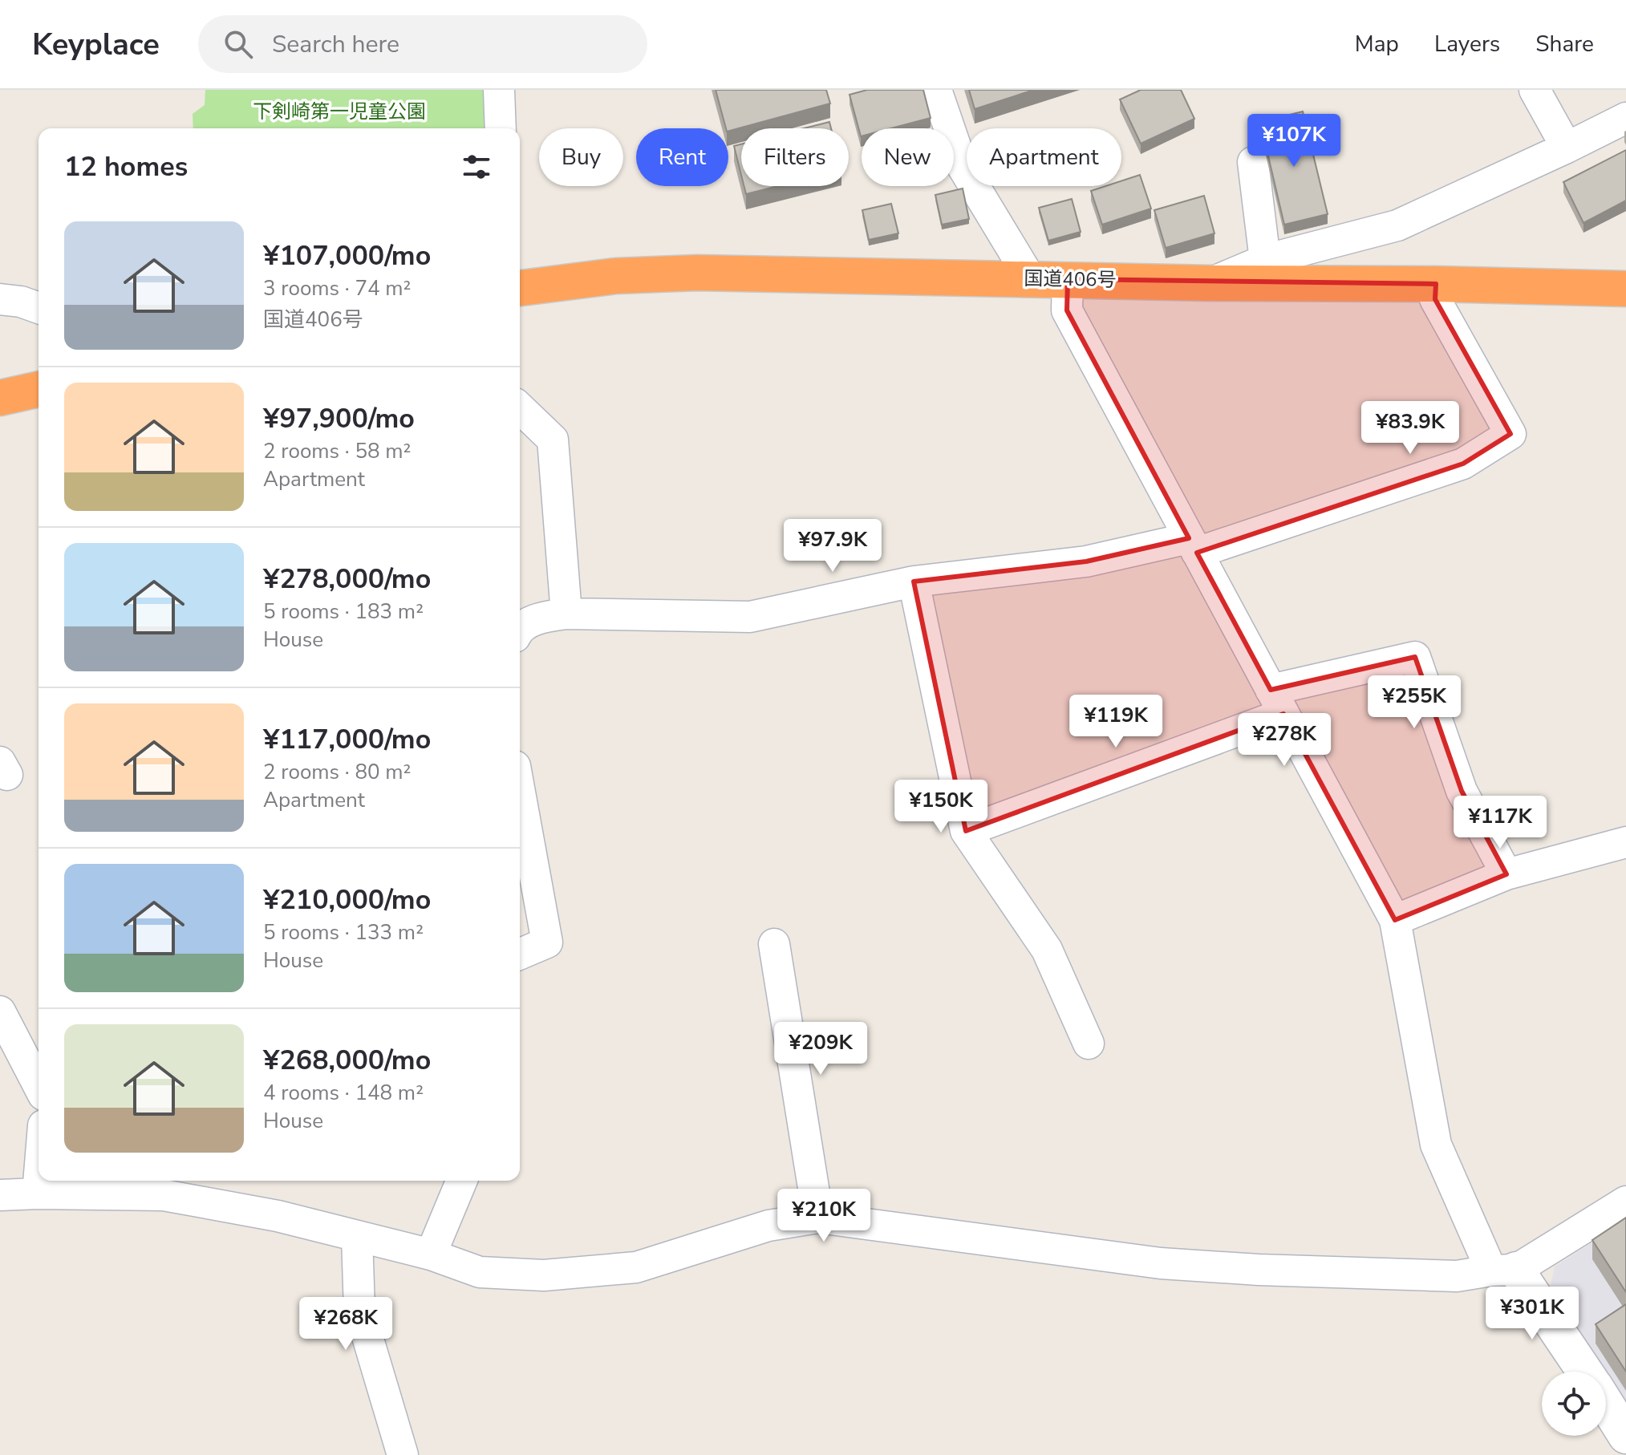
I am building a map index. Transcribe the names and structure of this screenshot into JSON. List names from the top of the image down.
{
  "streets": {
    "highway": ["国道406号"]
  },
  "parks": ["下剣崎第一児童公園"],
  "page": {
    "header": "Keyplace",
    "search": "Search here",
    "nav": ["Map", "Layers", "Share"],
    "price": [
      "¥107K",
      "¥83.9K",
      "¥97.9K",
      "¥255K",
      "¥119K",
      "¥278K",
      "¥150K",
      "¥117K",
      "¥209K",
      "¥210K",
      "¥301K",
      "¥268K"
    ],
    "chip": [
      "Buy",
      "Rent",
      "Filters",
      "New",
      "Apartment"
    ],
    "heading": "12 homes",
    "list": [
      {
        "name": "¥107,000/mo",
        "note": "3 rooms · 74 m² · 国道406号"
      },
      {
        "name": "¥97,900/mo",
        "note": "2 rooms · 58 m² · Apartment"
      },
      {
        "name": "¥278,000/mo",
        "note": "5 rooms · 183 m² · House"
      },
      {
        "name": "¥117,000/mo",
        "note": "2 rooms · 80 m² · Apartment"
      },
      {
        "name": "¥210,000/mo",
        "note": "5 rooms · 133 m² · House"
      },
      {
        "name": "¥268,000/mo",
        "note": "4 rooms · 148 m² · House"
      }
    ]
  }
}
